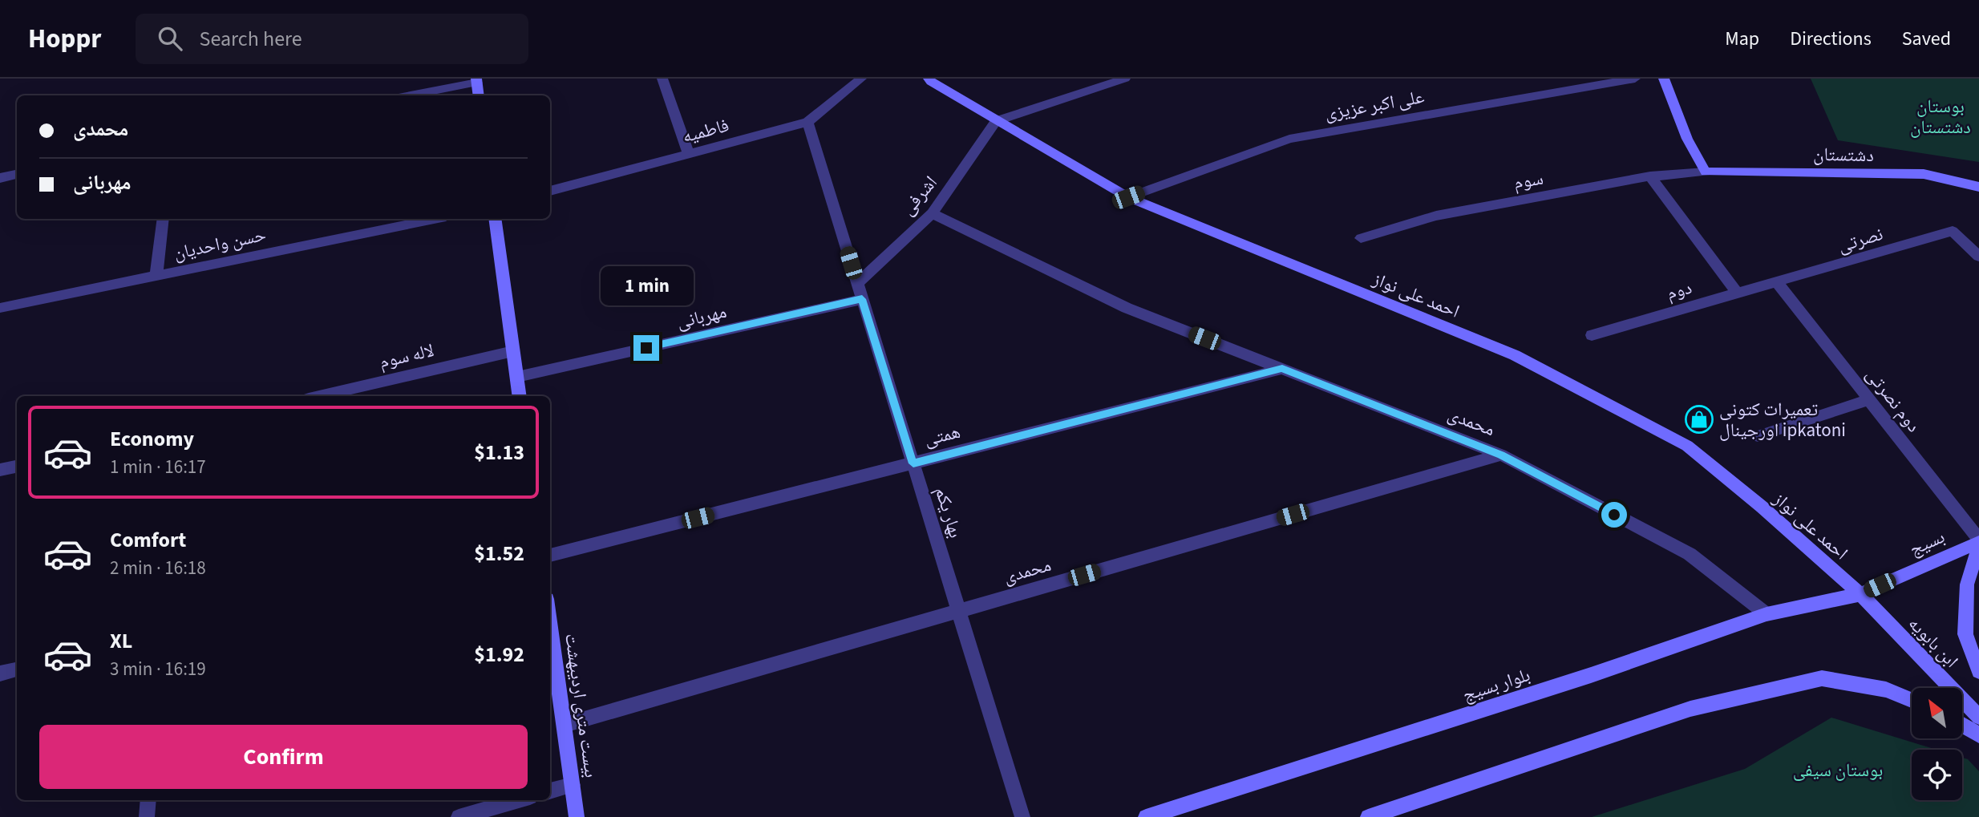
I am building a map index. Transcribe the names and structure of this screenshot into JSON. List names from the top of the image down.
{
  "streets": {
    "main road": [
      "دشتستان",
      "احمد علی نواز",
      "بسیج",
      "ابن بابویه",
      "بلوار بسیج",
      "بیست متری اردیبهشت"
    ],
    "street": [
      "علی اکبر عزیزی",
      "فاطمیه",
      "سوم",
      "اشرفی",
      "نصرتی",
      "حسن واحدیان",
      "دوم",
      "مهربانی",
      "لاله سوم",
      "دوم نصرتی",
      "محمدی",
      "همتی",
      "بهار یکم"
    ]
  },
  "crossings": [
    ["علی اکبر عزیزی", "احمد علی نواز"],
    ["فاطمیه", "بهار یکم"],
    ["دشتستان", "سوم"],
    ["اشرفی", "احمد علی نواز"],
    ["اشرفی", "محمدی"],
    ["اشرفی", "بهار یکم"],
    ["نصرتی", "دوم"],
    ["نصرتی", "دوم نصرتی"],
    ["دوم", "دوم نصرتی"],
    ["احمد علی نواز", "بسیج"],
    ["احمد علی نواز", "ابن بابویه"],
    ["احمد علی نواز", "بلوار بسیج"],
    ["مهربانی", "بهار یکم"],
    ["دوم نصرتی", "بسیج"],
    ["محمدی", "همتی"],
    ["محمدی", "بهار یکم"],
    ["محمدی", "بلوار بسیج"],
    ["محمدی", "بیست متری اردیبهشت"],
    ["همتی", "بهار یکم"],
    ["بسیج", "ابن بابویه"],
    ["بسیج", "بلوار بسیج"],
    ["ابن بابویه", "بلوار بسیج"]
  ],
  "parks": ["بوستان دشتستان", "بوستان سیفی"],
  "places": {
    "shop": ["تعمیرات کتونی اورجینال ipkatoni"]
  },
  "north": "top left",
  "page": {
    "header": "Hoppr",
    "search": "Search here",
    "nav": ["Map", "Directions", "Saved"],
    "banner": ["محمدی", "مهربانی"],
    "bubble": "1 min",
    "list": [
      {
        "name": "Economy",
        "note": "1 min · 16:17",
        "value": "$1.13"
      },
      {
        "name": "Comfort",
        "note": "2 min · 16:18",
        "value": "$1.52"
      },
      {
        "name": "XL",
        "note": "3 min · 16:19",
        "value": "$1.92"
      }
    ],
    "buttons": "Confirm"
  }
}
